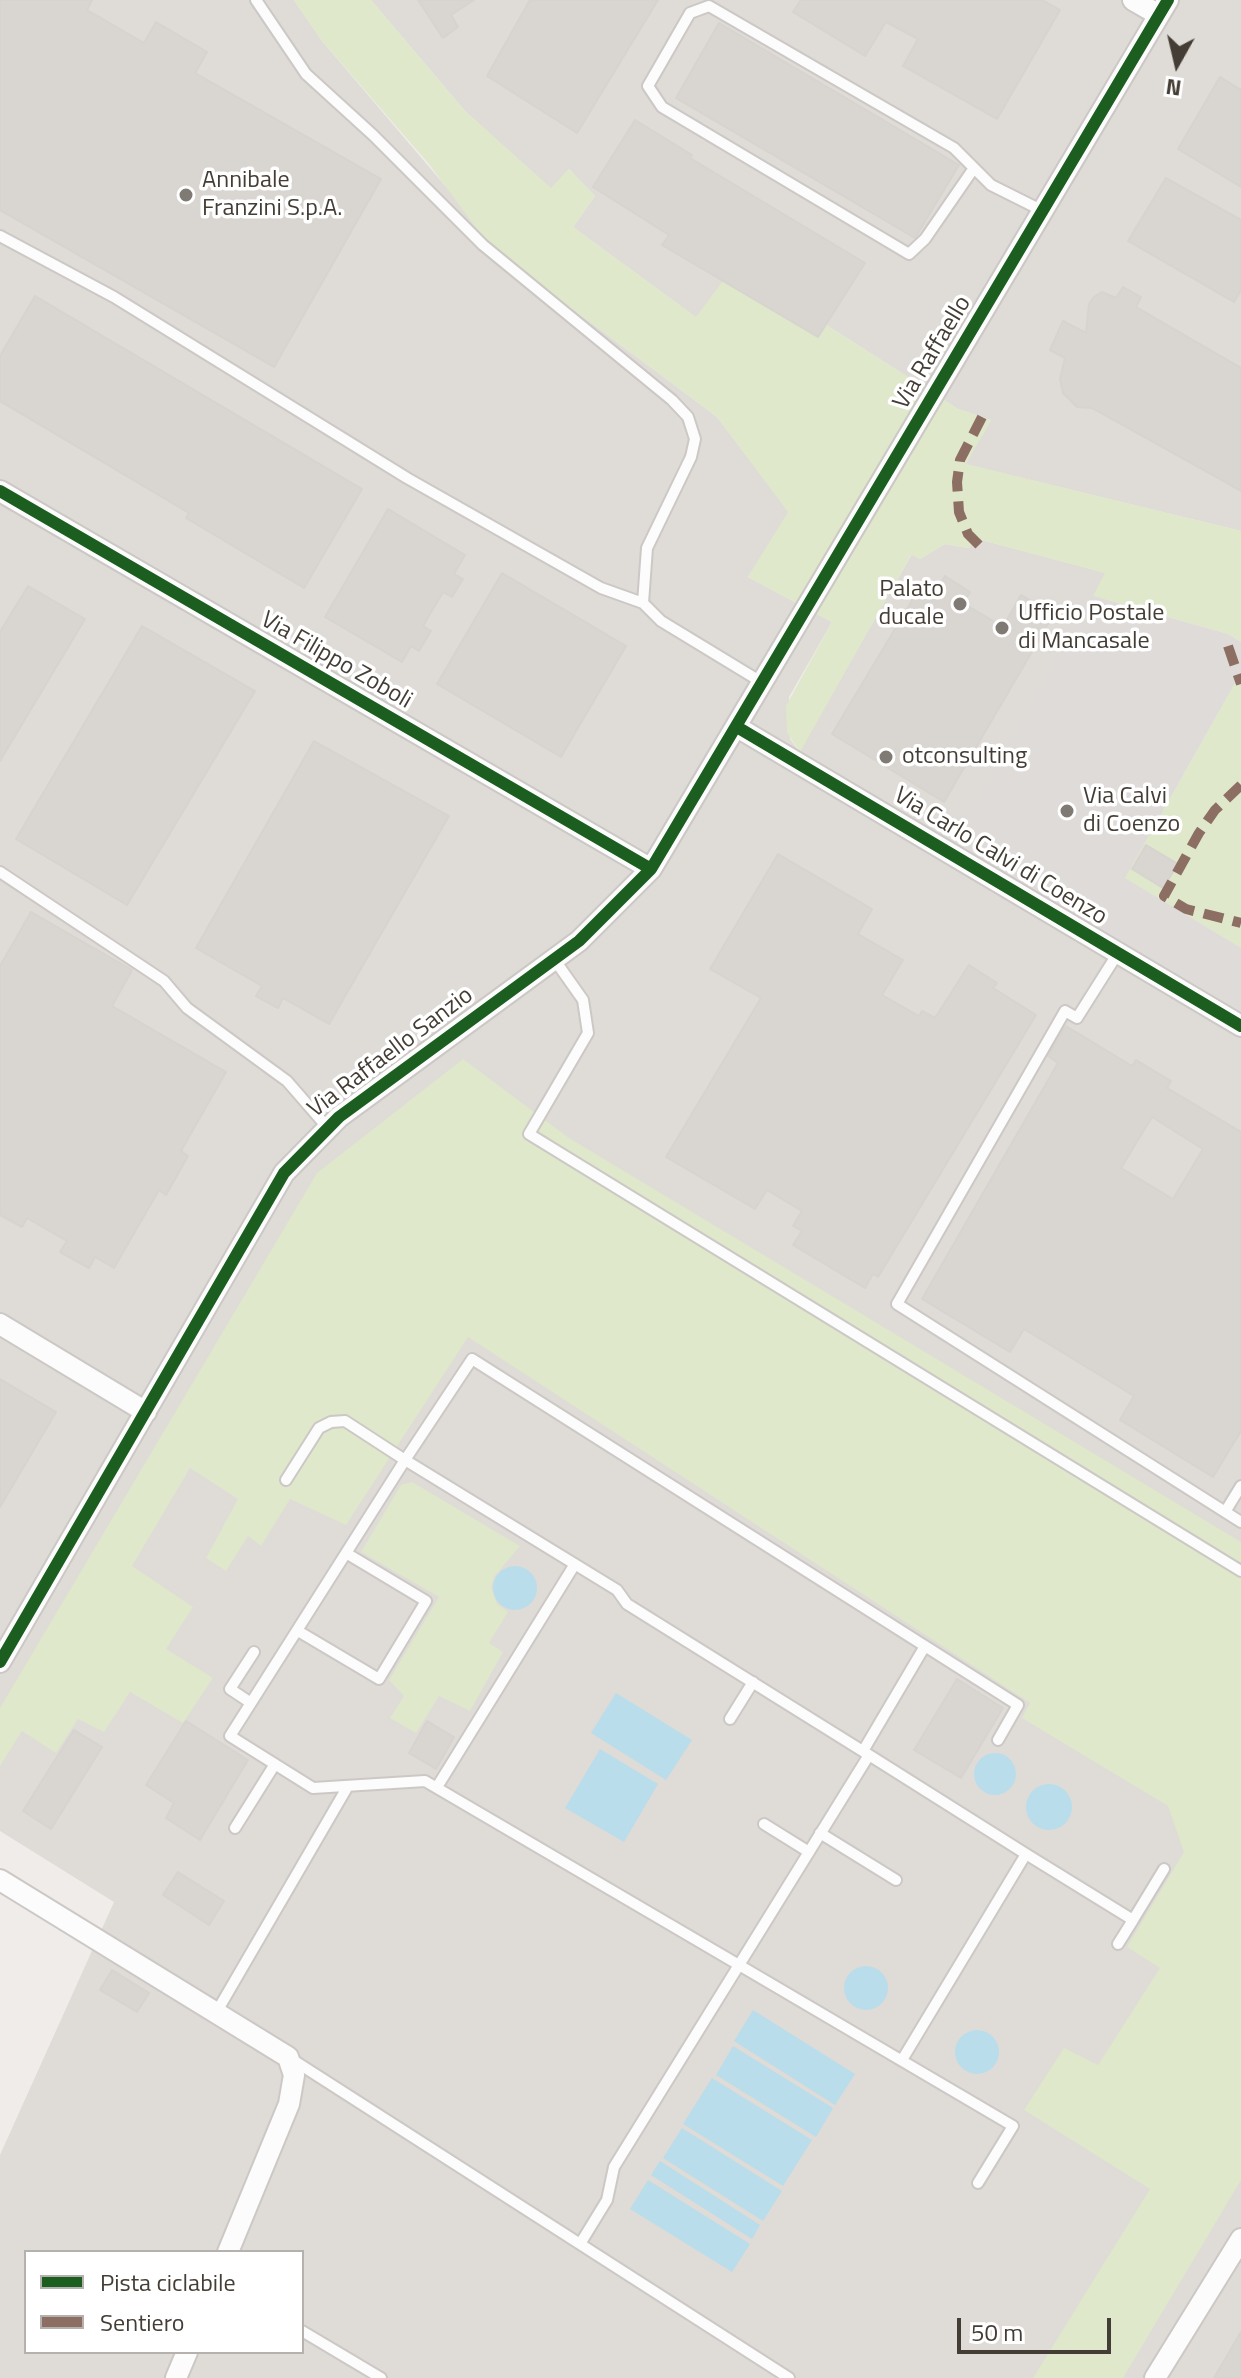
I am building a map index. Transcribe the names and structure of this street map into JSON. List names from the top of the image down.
{
  "streets": {
    "street": [
      "Via Raffaello",
      "Via Filippo Zoboli",
      "Via Carlo Calvi di Coenzo",
      "Via Raffaello Sanzio"
    ]
  },
  "crossings": [
    ["Via Raffaello", "Via Carlo Calvi di Coenzo"],
    ["Via Raffaello", "Via Raffaello Sanzio"],
    ["Via Filippo Zoboli", "Via Raffaello Sanzio"],
    ["Via Carlo Calvi di Coenzo", "Via Raffaello Sanzio"]
  ],
  "places": [
    "Annibale Franzini S.p.A.",
    "Palato ducale",
    "Ufficio Postale di Mancasale",
    "otconsulting",
    "Via Calvi di Coenzo"
  ],
  "legend": ["Pista ciclabile", "Sentiero"],
  "scale_bar": "50 m",
  "north": "bottom"
}
